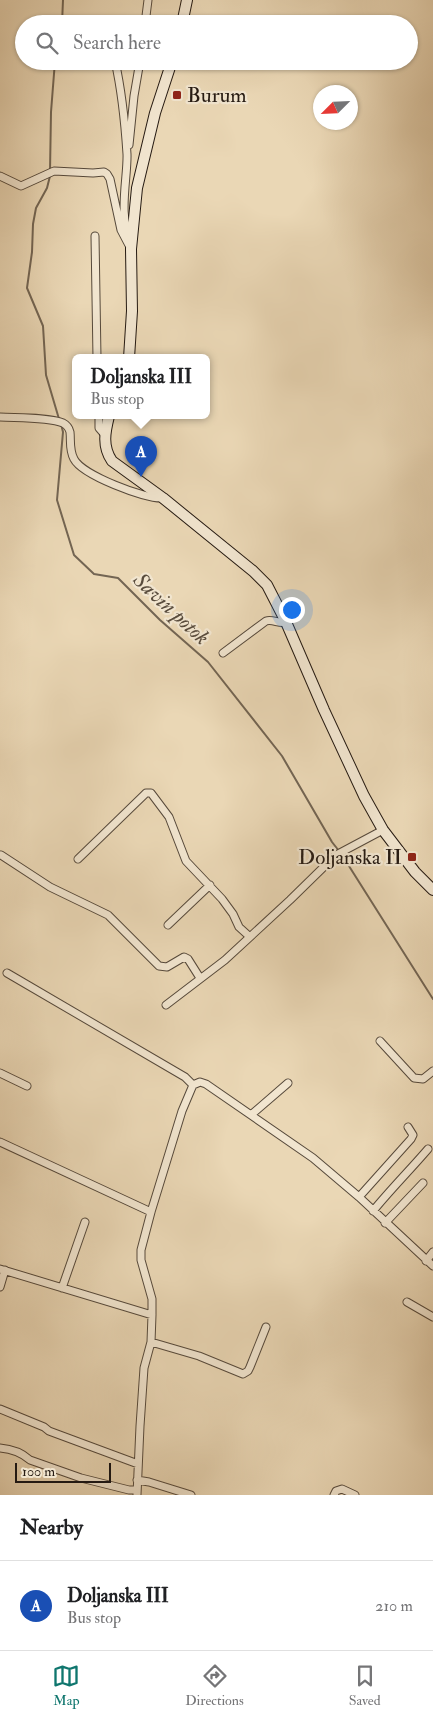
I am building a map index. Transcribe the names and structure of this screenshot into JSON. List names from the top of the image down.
{
  "water": ["Savin potok"],
  "places": {
    "transit": ["Burum", "Doljanska II"]
  },
  "scale_bar": "100 m",
  "north": "bottom left",
  "page": {
    "search": "Search here",
    "popup": ["Doljanska III", "Bus stop"],
    "pins": "A",
    "scale": "100 m",
    "heading": "Nearby",
    "list": [
      {
        "mark": "A",
        "name": "Doljanska III",
        "note": "Bus stop",
        "value": "210 m"
      }
    ],
    "nav": ["Map", "Directions", "Saved"]
  }
}
